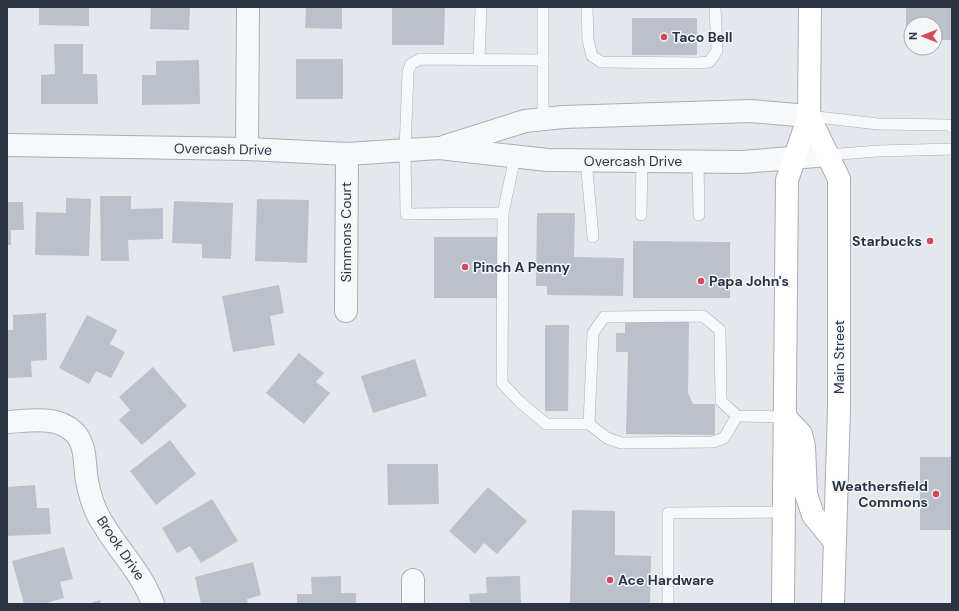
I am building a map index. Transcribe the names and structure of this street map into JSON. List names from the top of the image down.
{
  "streets": {
    "main road": ["Main Street"],
    "street": ["Overcash Drive", "Simmons Court", "Brook Drive"]
  },
  "crossings": [
    ["Overcash Drive", "Simmons Court"],
    ["Overcash Drive", "Main Street"]
  ],
  "places": [
    "Taco Bell",
    "Starbucks",
    "Pinch A Penny",
    "Papa John's",
    "Weathersfield Commons",
    "Ace Hardware"
  ],
  "north": "left"
}
